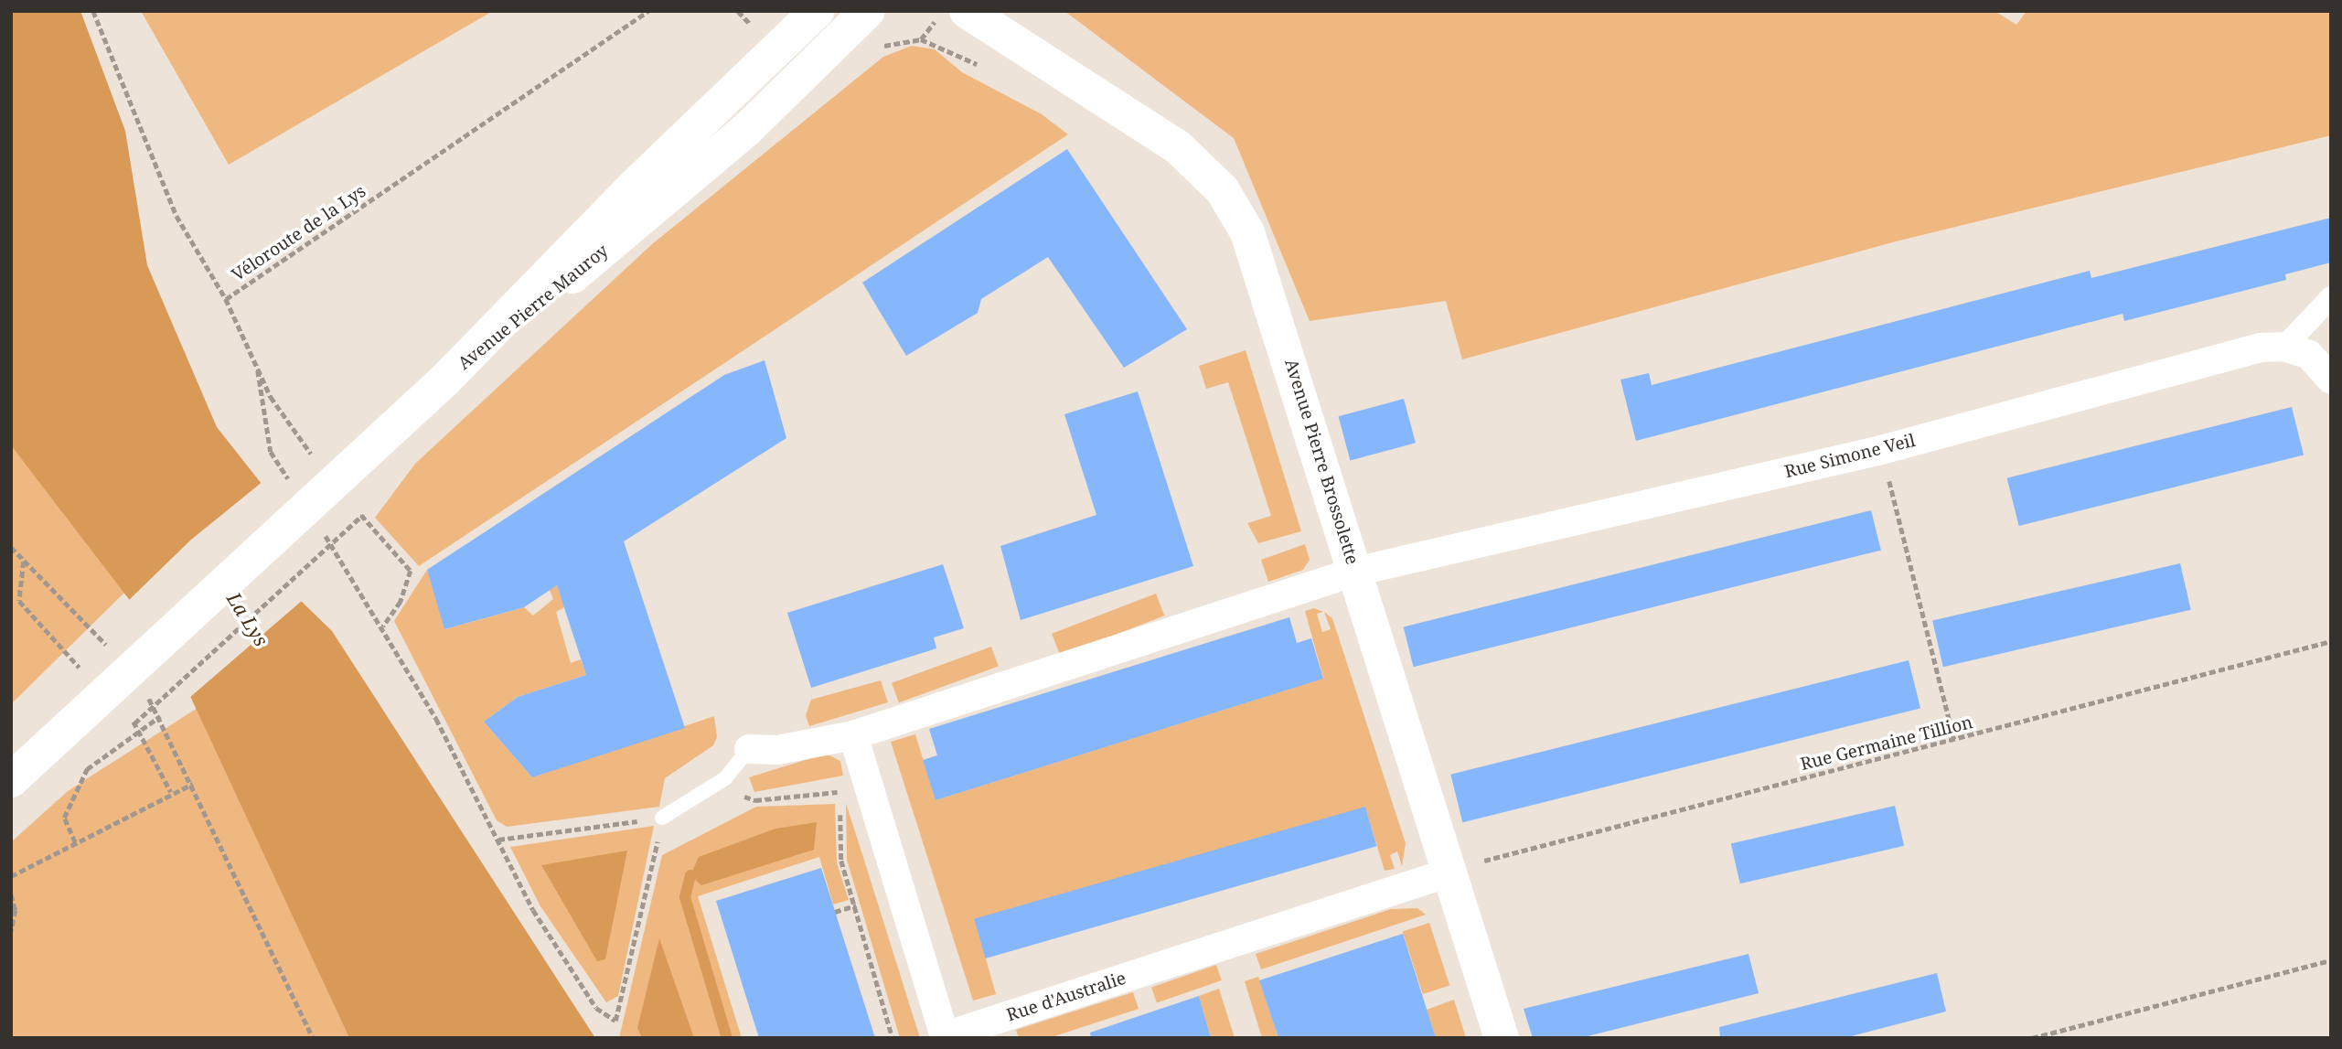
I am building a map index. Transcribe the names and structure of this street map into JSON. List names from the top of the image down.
{
  "streets": {
    "main road": ["Avenue Pierre Mauroy", "Avenue Pierre Brossolette"],
    "street": ["Rue Simone Veil", "Rue d'Australie"],
    "path": ["Véloroute de la Lys", "Rue Germaine Tillion"]
  },
  "crossings": [
    ["Rue Simone Veil", "Avenue Pierre Brossolette"],
    ["Avenue Pierre Brossolette", "Rue Germaine Tillion"],
    ["Avenue Pierre Brossolette", "Rue d'Australie"],
    ["Rue Germaine Tillion", "Rue d'Australie"]
  ],
  "water": ["La Lys"]
}
